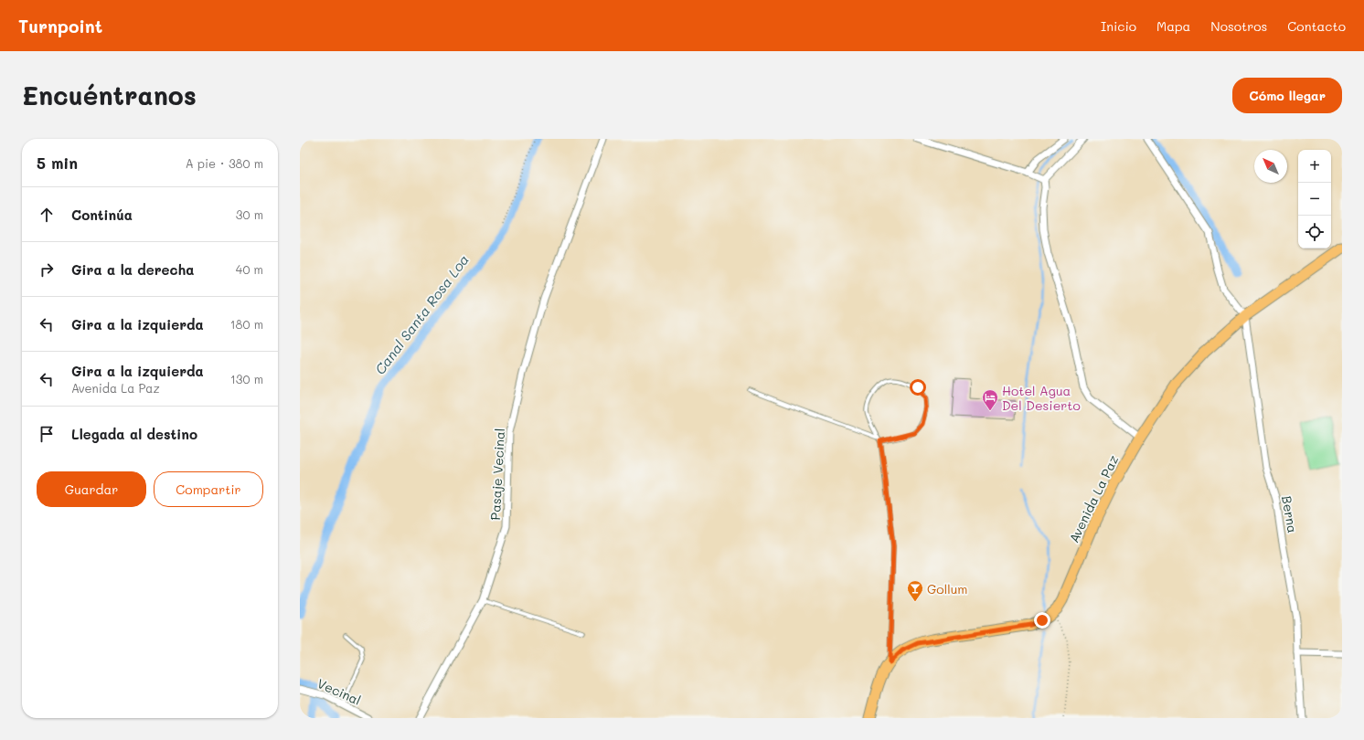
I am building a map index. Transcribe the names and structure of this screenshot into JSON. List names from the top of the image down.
{
  "streets": {
    "main road": ["Avenida La Paz"],
    "street": ["Pasaje Vecinal", "Berna", "Vecinal"]
  },
  "crossings": [
    ["Avenida La Paz", "Berna"]
  ],
  "water": ["Canal Santa Rosa Loa"],
  "places": {
    "hotel": ["Hotel Agua Del Desierto"],
    "bar": ["Gollum"]
  },
  "north": "top left",
  "page": {
    "header": "Turnpoint",
    "nav": [
      "Inicio",
      "Mapa",
      "Nosotros",
      "Contacto"
    ],
    "buttons": [
      "Cómo llegar",
      ["Guardar", "Compartir"]
    ],
    "title": "Encuéntranos",
    "heading": ["5 min", "A pie · 380 m"],
    "map_buttons": ["+", "−"],
    "list": [
      ["Continúa", "30 m"],
      ["Gira a la derecha", "40 m"],
      ["Gira a la izquierda", "180 m"],
      ["Gira a la izquierda", "Avenida La Paz", "130 m"],
      "Llegada al destino"
    ]
  }
}
